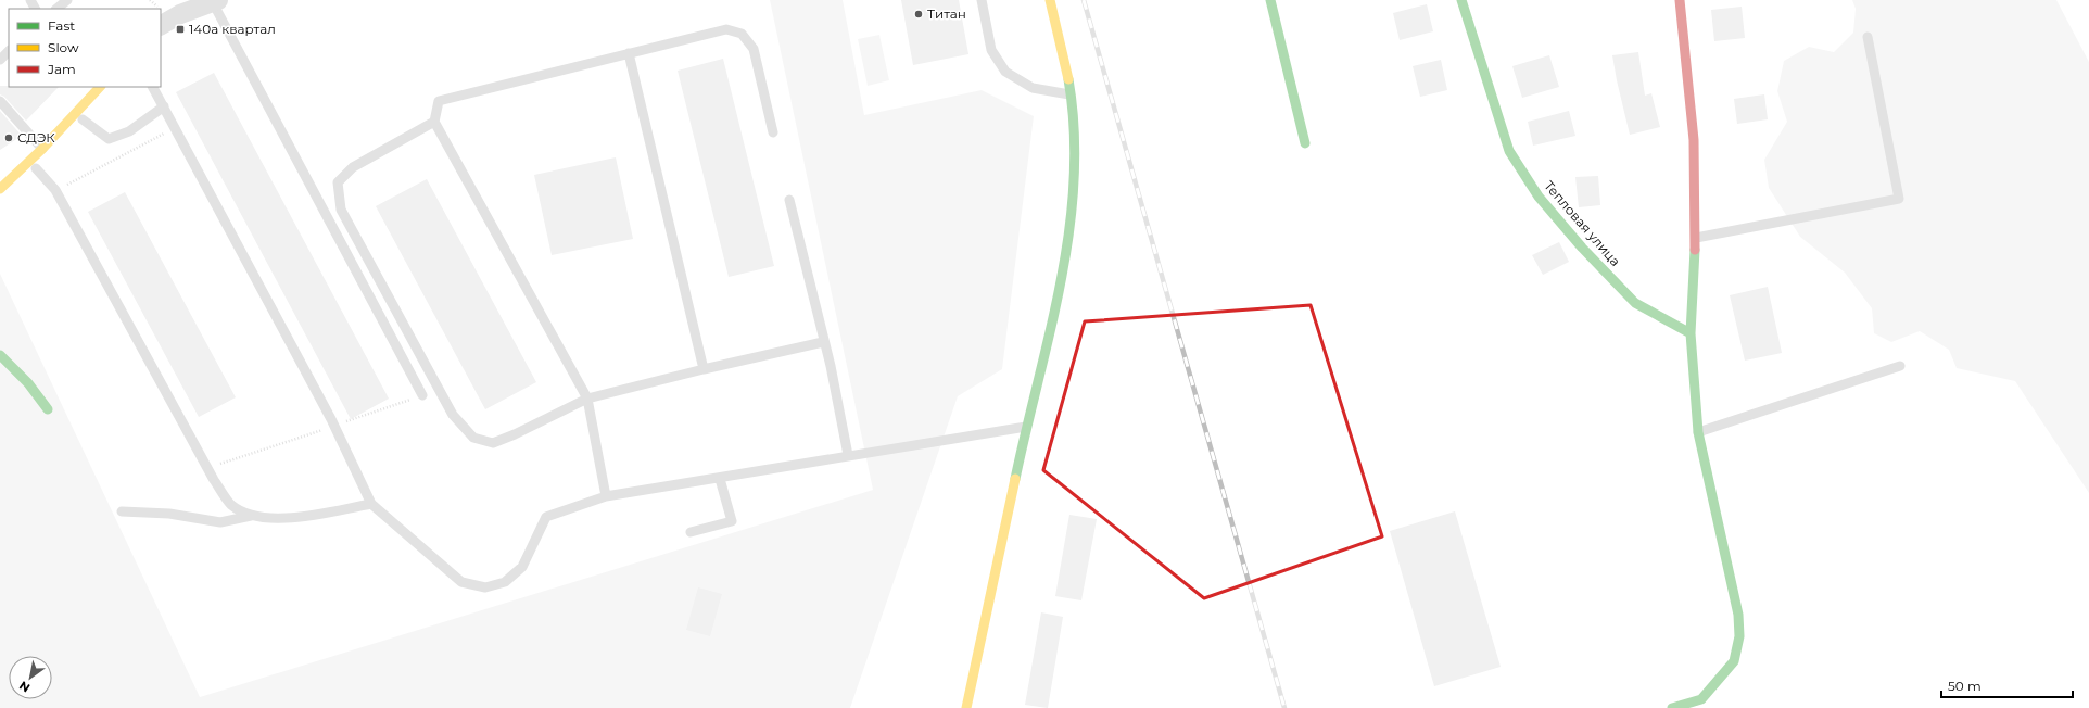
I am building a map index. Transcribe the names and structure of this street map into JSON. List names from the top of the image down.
{
  "streets": {
    "street": ["Тепловая улица"]
  },
  "places": {
    "other": ["Титан", "СДЭК"],
    "transit": ["140а квартал"]
  },
  "legend": ["Fast", "Slow", "Jam"],
  "scale_bar": "50 m",
  "north": "bottom left"
}
